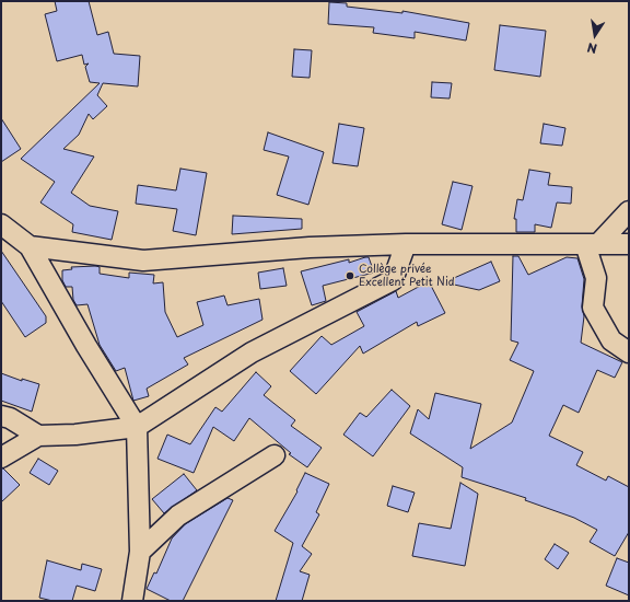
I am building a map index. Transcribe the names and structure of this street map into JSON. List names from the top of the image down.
{
  "places": ["Collège privée Excellent Petit Nid"],
  "north": "bottom"
}
